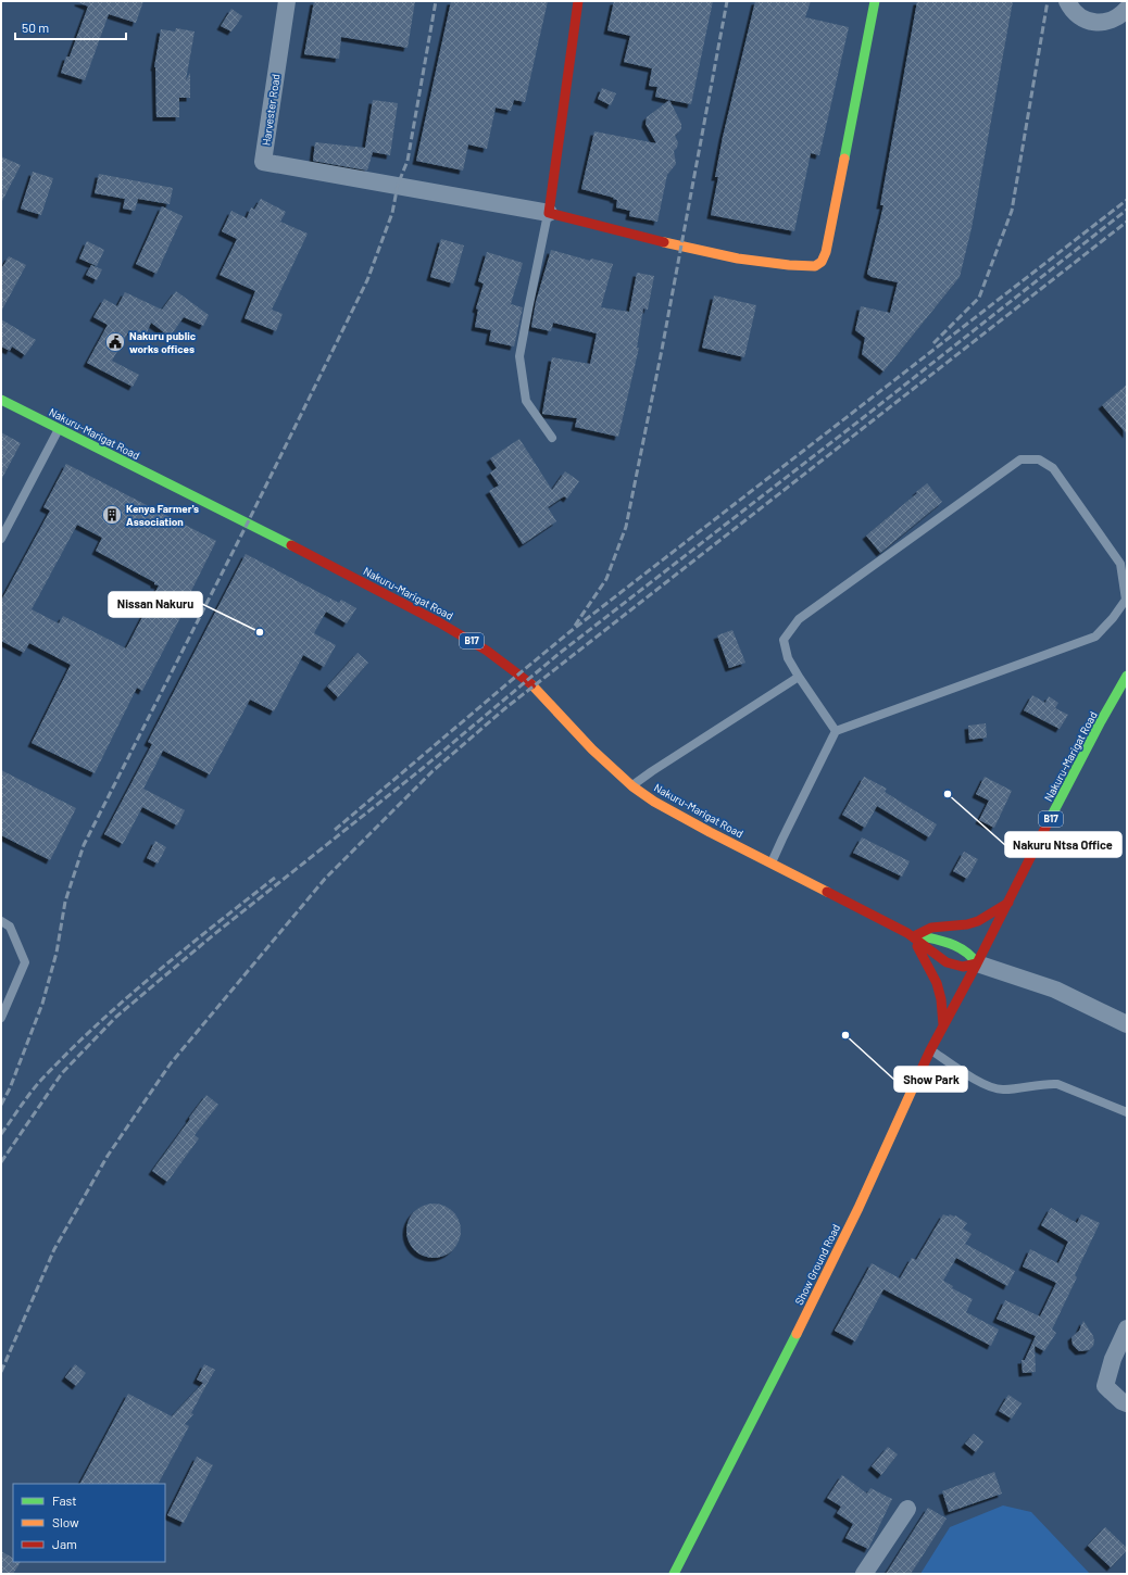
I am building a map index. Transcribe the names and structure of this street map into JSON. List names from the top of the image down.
{
  "streets": {
    "main road": ["Nakuru-Marigat Road", "B17", "Show Ground Road"],
    "street": ["Harvester Road"]
  },
  "crossings": [
    ["Nakuru-Marigat Road", "Show Ground Road"]
  ],
  "places": {
    "public building": ["Nakuru public works offices"],
    "building": ["Kenya Farmer's Association"],
    "other": ["Nissan Nakuru", "Nakuru Ntsa Office", "Show Park"]
  },
  "legend": ["Fast", "Slow", "Jam"],
  "scale_bar": "50 m"
}
